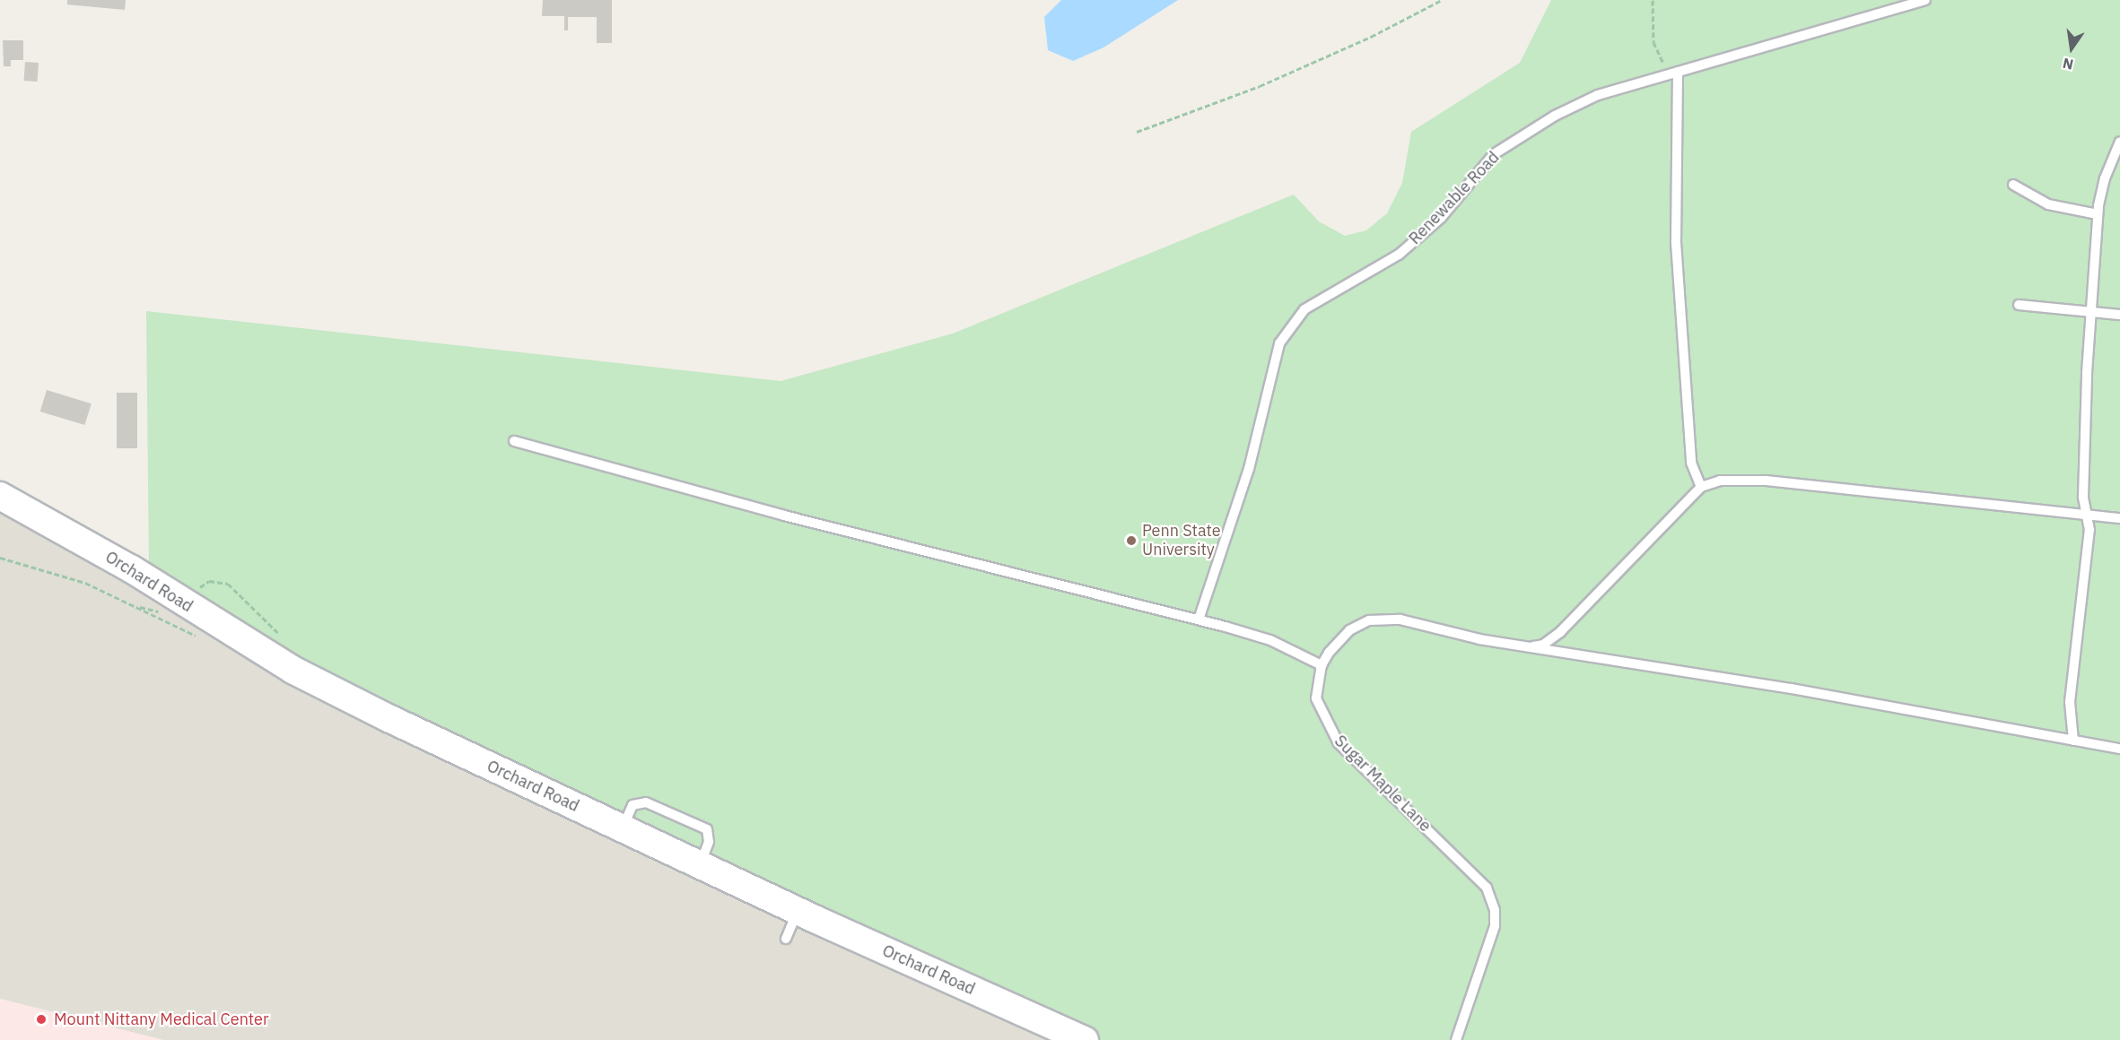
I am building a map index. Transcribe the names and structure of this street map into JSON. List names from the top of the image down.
{
  "streets": {
    "street": ["Orchard Road"],
    "lane": ["Renewable Road", "Sugar Maple Lane"]
  },
  "places": ["Penn State University", "Mount Nittany Medical Center"],
  "north": "bottom"
}
